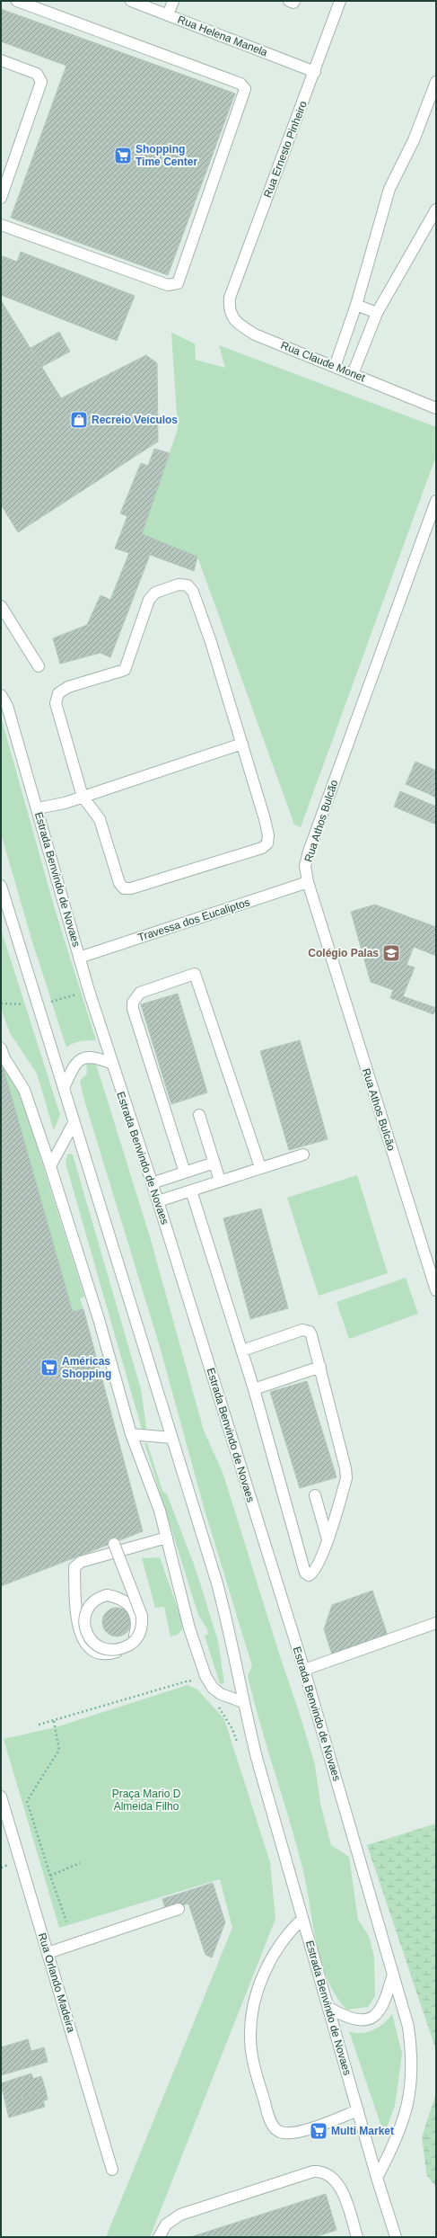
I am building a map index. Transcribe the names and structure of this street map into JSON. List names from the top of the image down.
{
  "streets": {
    "street": [
      "Rua Helena Manela",
      "Rua Ernesto Pinheiro",
      "Rua Claude Monet",
      "Rua Athos Bulcão",
      "Estrada Benvindo de Novaes",
      "Travessa dos Eucaliptos",
      "Rua Orlando Madeira"
    ]
  },
  "crossings": [
    ["Rua Helena Manela", "Rua Ernesto Pinheiro"],
    ["Rua Ernesto Pinheiro", "Rua Claude Monet"],
    ["Rua Athos Bulcão", "Travessa dos Eucaliptos"],
    ["Estrada Benvindo de Novaes", "Travessa dos Eucaliptos"]
  ],
  "parks": ["Praça Mario D Almeida Filho"],
  "places": {
    "supermarket": ["Shopping Time Center", "Américas Shopping", "Multi Market"],
    "shop": ["Recreio Veículos"],
    "school or university": ["Colégio Palas"]
  }
}
